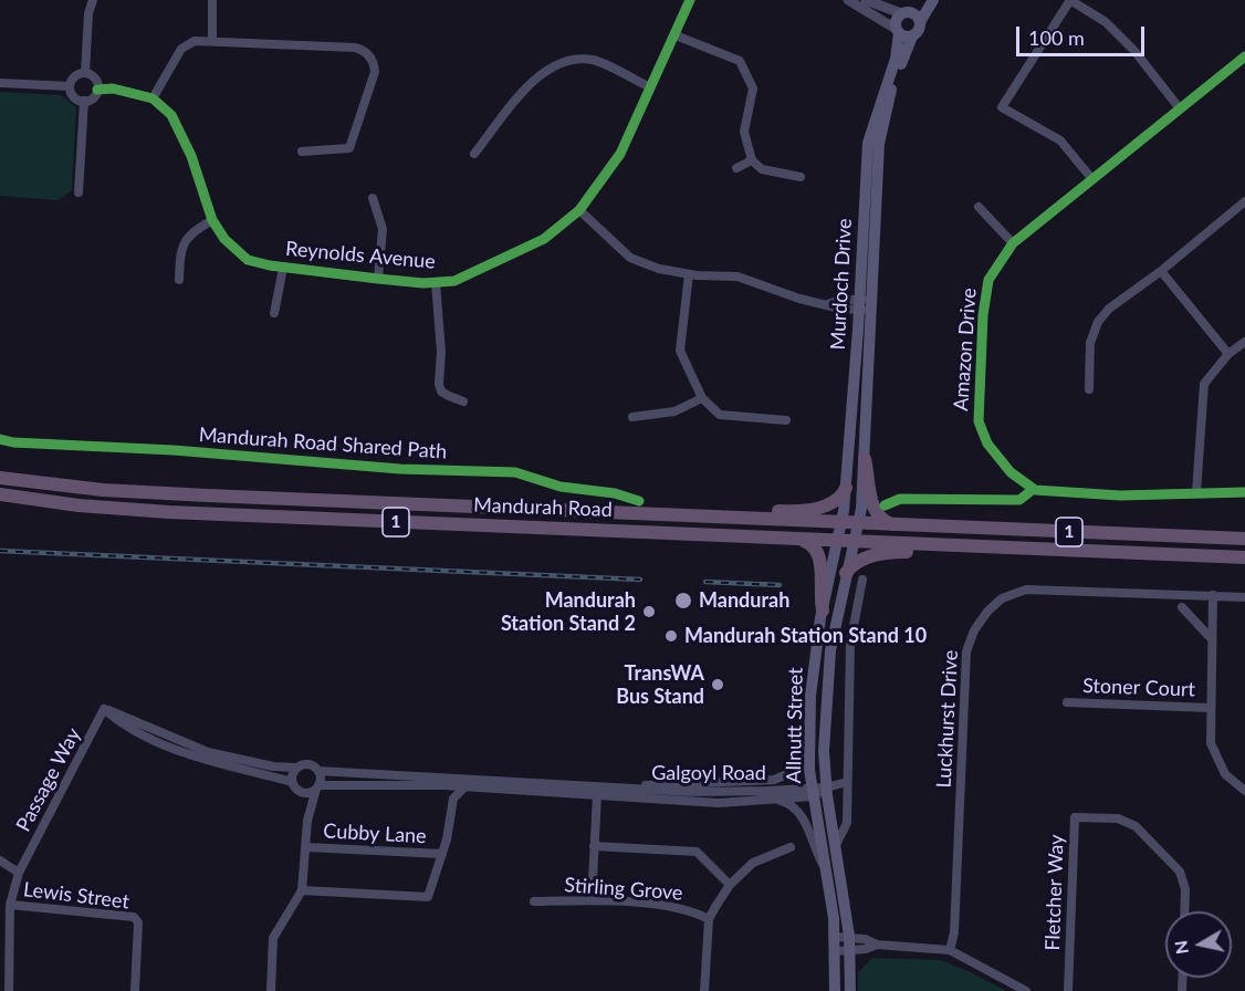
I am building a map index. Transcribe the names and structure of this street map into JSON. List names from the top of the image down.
{
  "streets": {
    "highway": ["Mandurah Road", "1"],
    "main road": ["Murdoch Drive", "Allnutt Street"],
    "street": [
      "Reynolds Avenue",
      "Amazon Drive",
      "Stoner Court",
      "Luckhurst Drive",
      "Galgoyl Road",
      "Passage Way",
      "Cubby Lane",
      "Stirling Grove",
      "Fletcher Way",
      "Lewis Street"
    ],
    "cycle path": ["Mandurah Road Shared Path"]
  },
  "crossings": [
    ["Murdoch Drive", "Mandurah Road"],
    ["Murdoch Drive", "Allnutt Street"],
    ["Mandurah Road", "Allnutt Street"],
    ["Allnutt Street", "Galgoyl Road"],
    ["Passage Way", "Lewis Street"]
  ],
  "places": [
    "Mandurah",
    "Mandurah Station Stand 2",
    "Mandurah Station Stand 10",
    "TransWA Bus Stand"
  ],
  "scale_bar": "100 m",
  "north": "left"
}
